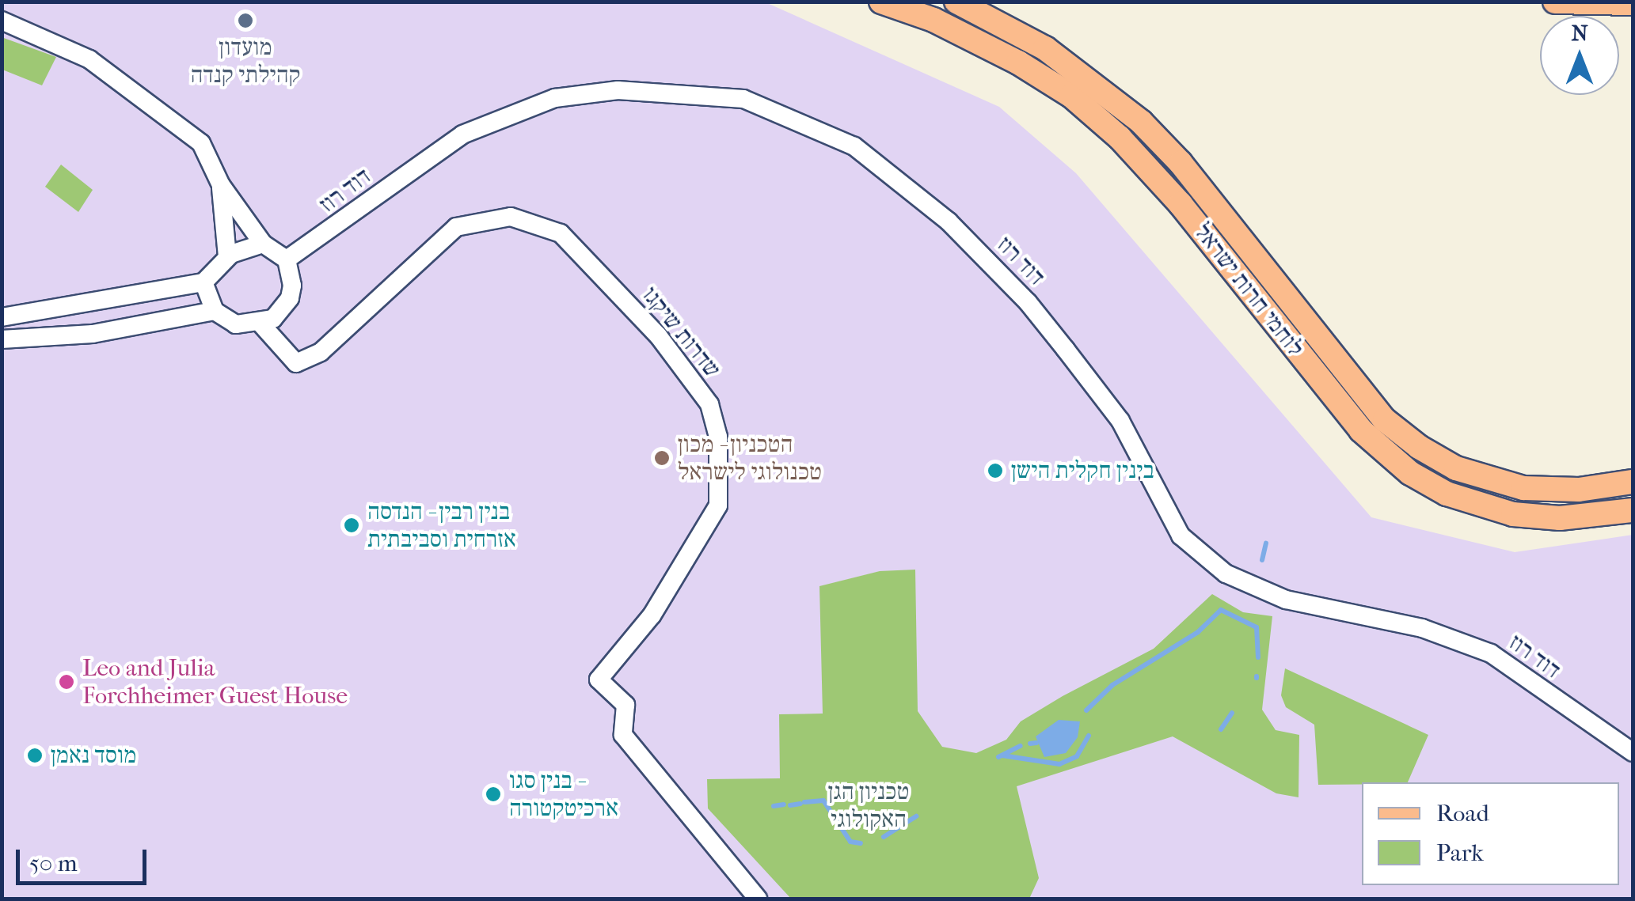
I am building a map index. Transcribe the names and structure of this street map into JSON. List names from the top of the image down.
{
  "streets": {
    "main road": ["לוחמי חרות ישראל"],
    "street": ["דוד רוז", "שדרות שיקגו"]
  },
  "crossings": [
    ["דוד רוז", "שדרות שיקגו"]
  ],
  "parks": ["טכניון הגן האקולוגי"],
  "places": [
    "מועדון קהילתי קנדה",
    "הטכניון - מכון טכנולוגי לישראל",
    "בינין חקלית הישן",
    "בנין רבין - הנדסה אזרחית וסביבתית",
    "Leo and Julia Forchheimer Guest House",
    "מוסד נאמן",
    "בנין סגו - ארכיטקטורה"
  ],
  "legend": ["Road", "Park"],
  "scale_bar": "50 m",
  "north": "top"
}
